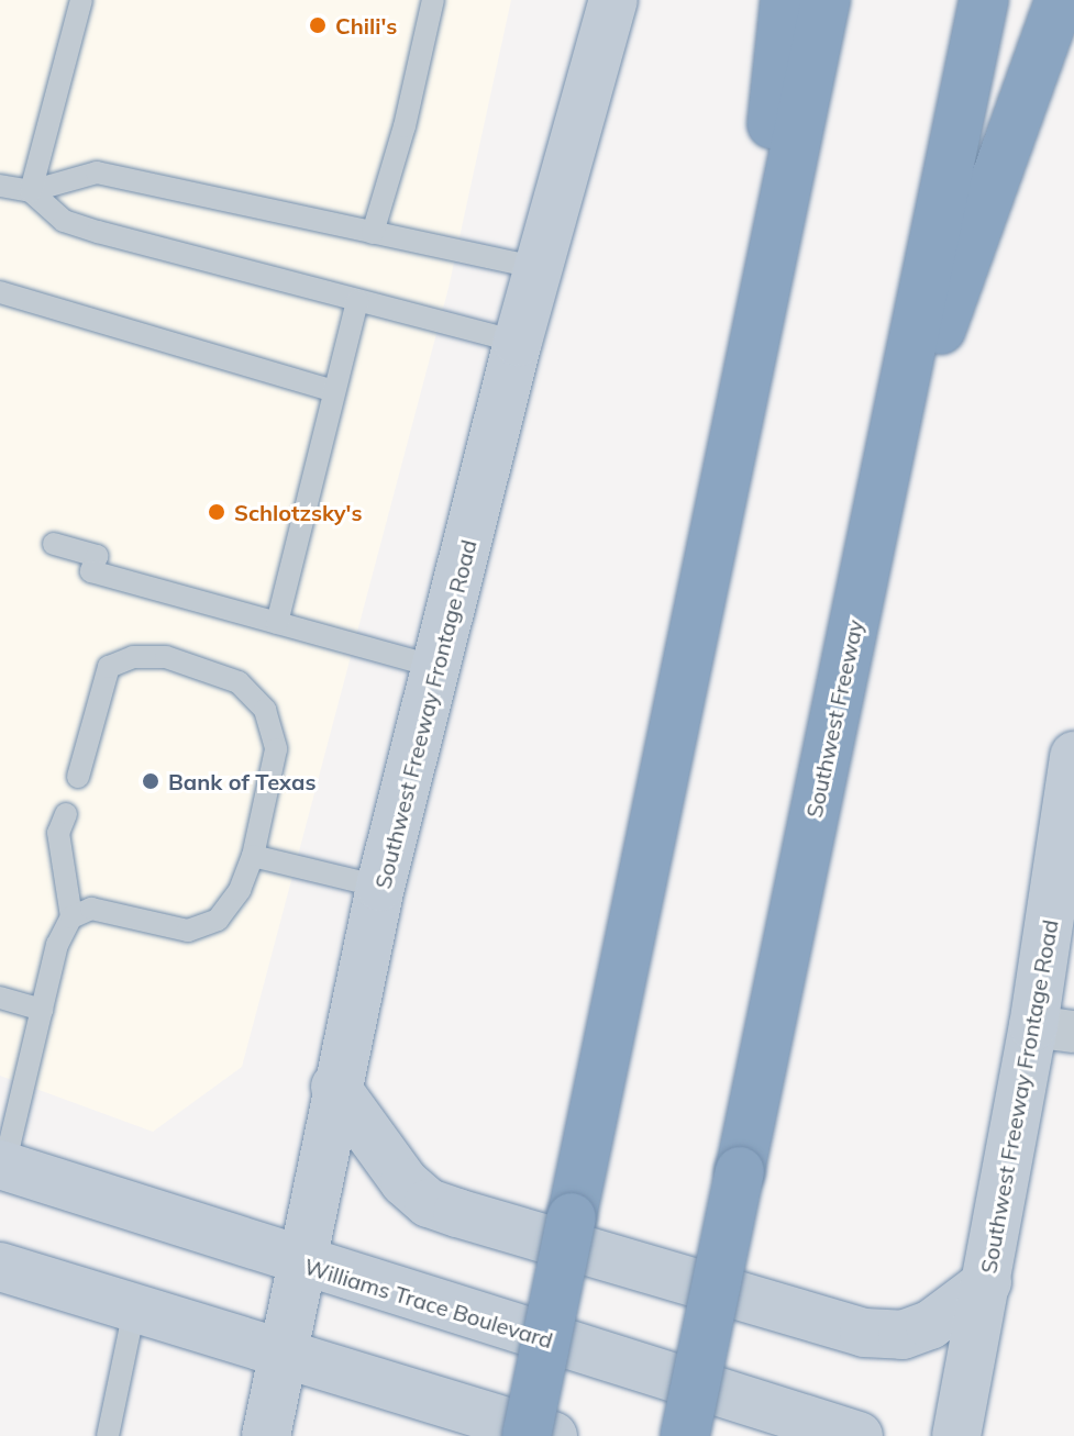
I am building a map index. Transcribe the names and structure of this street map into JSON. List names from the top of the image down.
{
  "streets": {
    "highway": ["Southwest Freeway"],
    "main road": ["Southwest Freeway Frontage Road", "Williams Trace Boulevard"]
  },
  "crossings": [
    ["Southwest Freeway Frontage Road", "Williams Trace Boulevard"]
  ],
  "places": ["Chili's", "Schlotzsky's", "Bank of Texas"]
}
